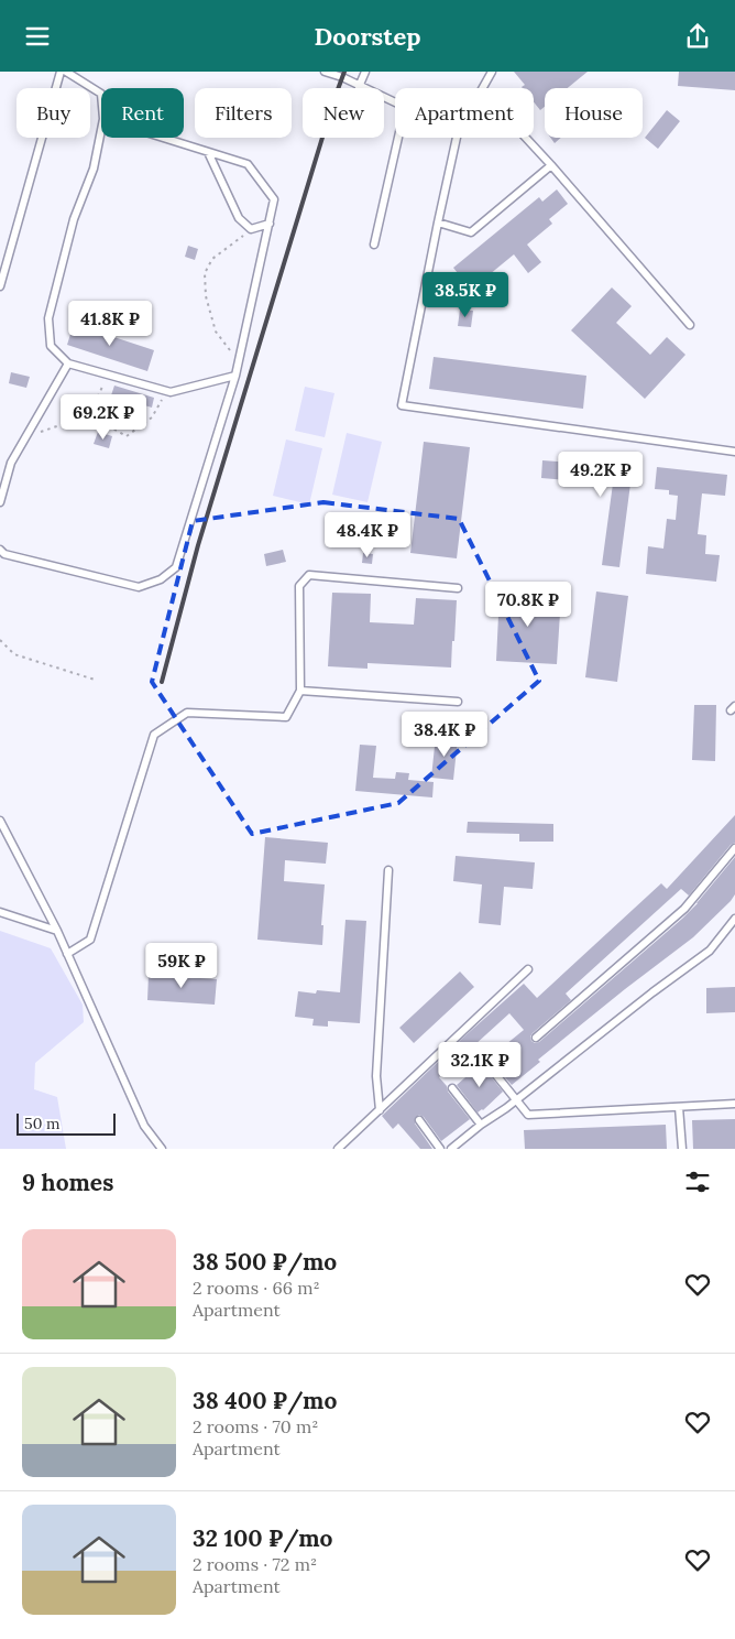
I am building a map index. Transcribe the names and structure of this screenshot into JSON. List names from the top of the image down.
{
  "scale_bar": "50 m",
  "page": {
    "header": "Doorstep",
    "chip": [
      "Buy",
      "Rent",
      "Filters",
      "New",
      "Apartment",
      "House"
    ],
    "price": [
      "38.5K ₽",
      "41.8K ₽",
      "69.2K ₽",
      "49.2K ₽",
      "48.4K ₽",
      "70.8K ₽",
      "38.4K ₽",
      "59K ₽",
      "32.1K ₽"
    ],
    "scale": "50 m",
    "heading": "9 homes",
    "list": [
      {
        "name": "38 500 ₽/mo",
        "note": "2 rooms · 66 m² · Apartment"
      },
      {
        "name": "38 400 ₽/mo",
        "note": "2 rooms · 70 m² · Apartment"
      },
      {
        "name": "32 100 ₽/mo",
        "note": "2 rooms · 72 m² · Apartment"
      }
    ]
  }
}
